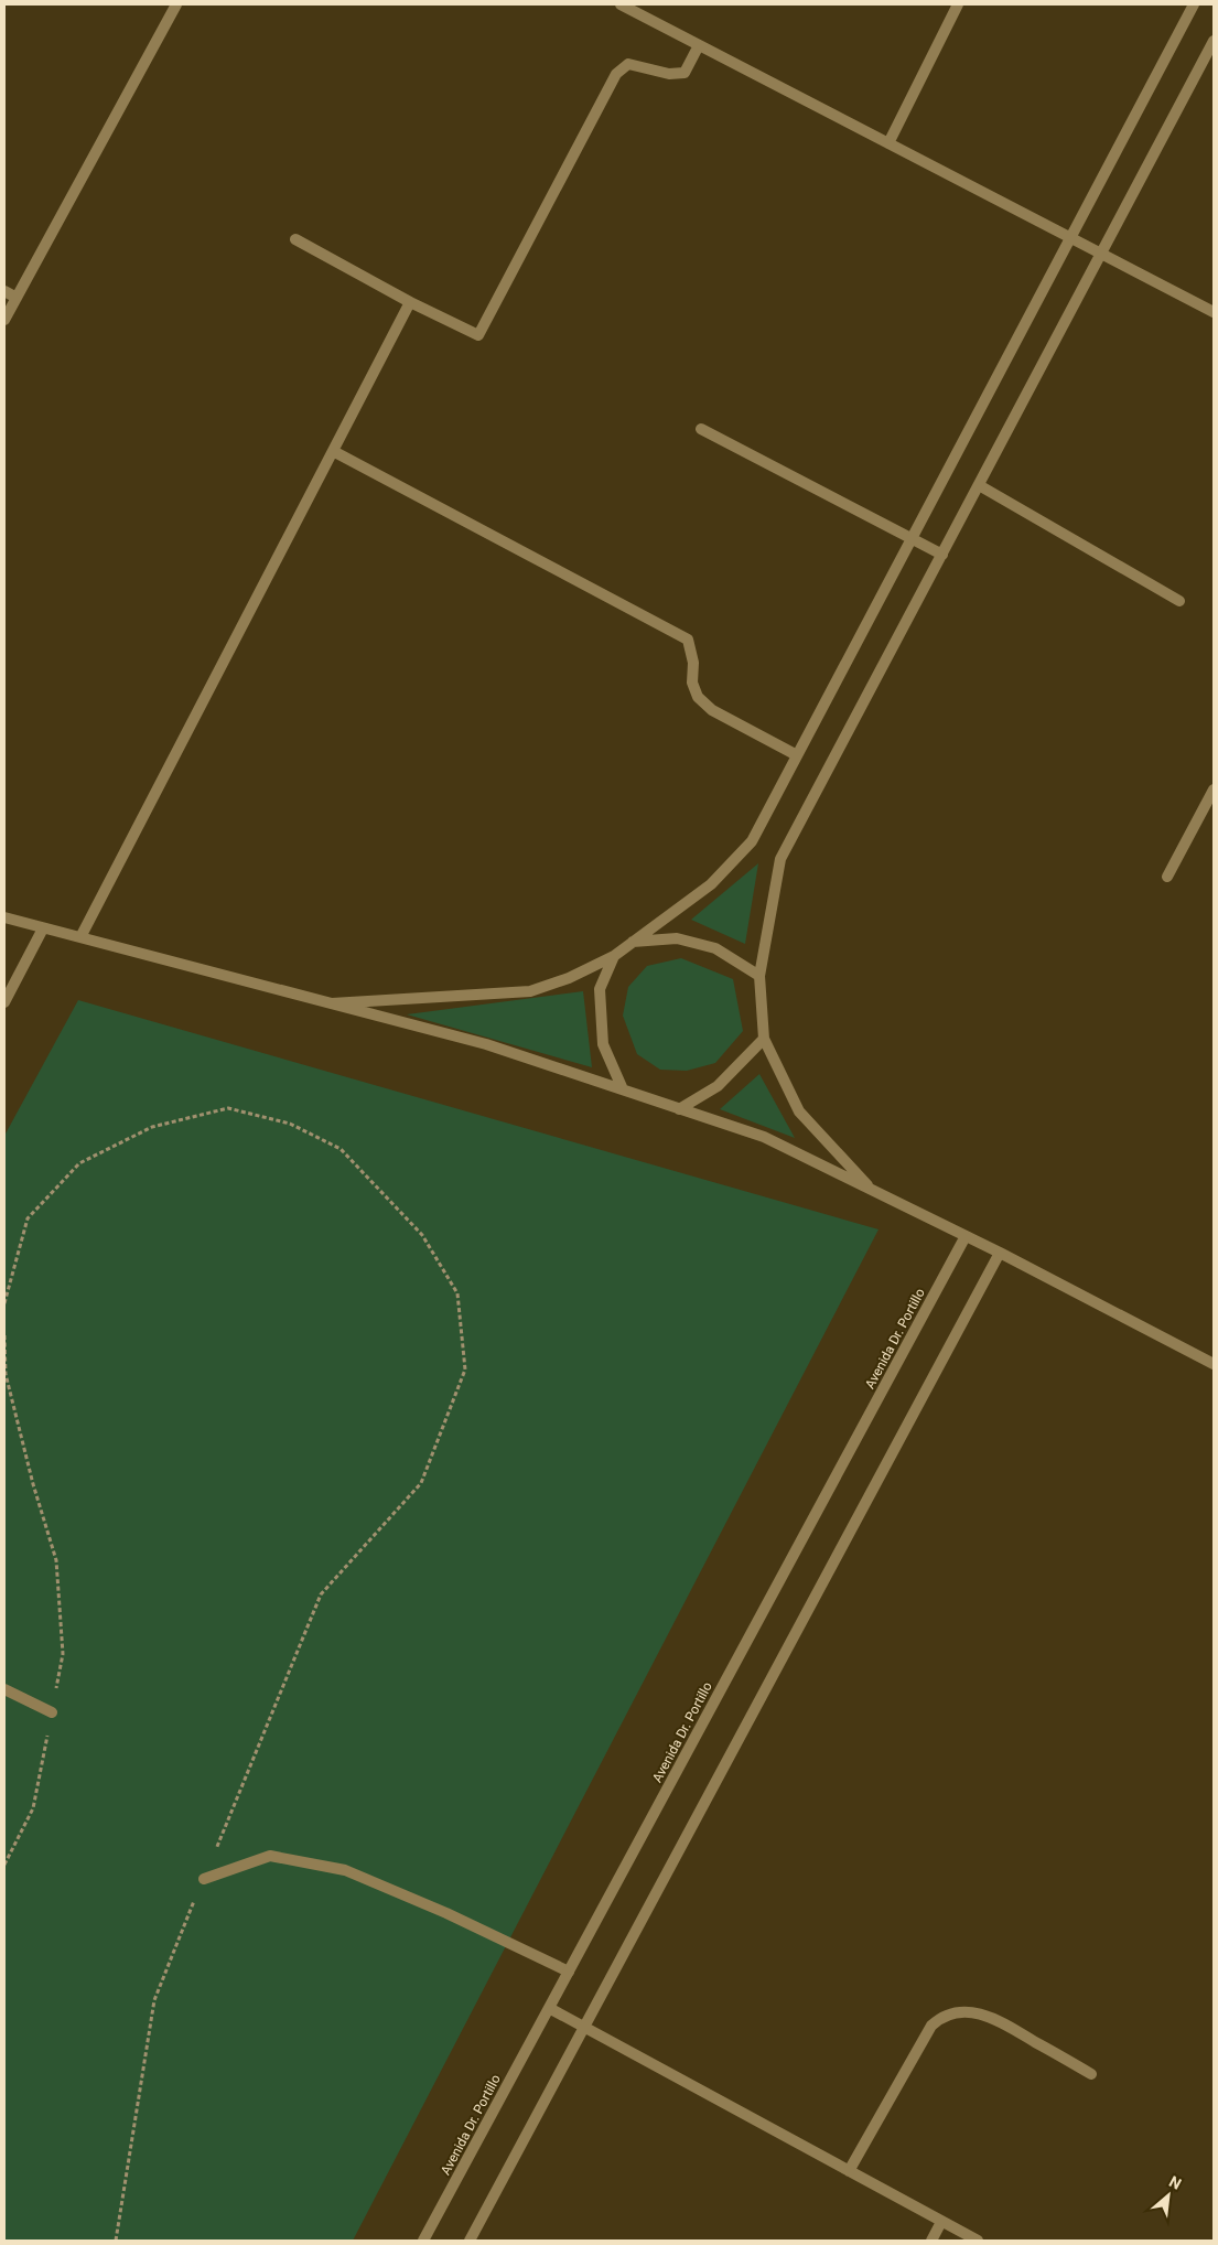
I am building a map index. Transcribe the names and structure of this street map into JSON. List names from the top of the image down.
{
  "streets": {
    "street": ["Avenida Dr. Portillo"]
  },
  "north": "top right"
}
